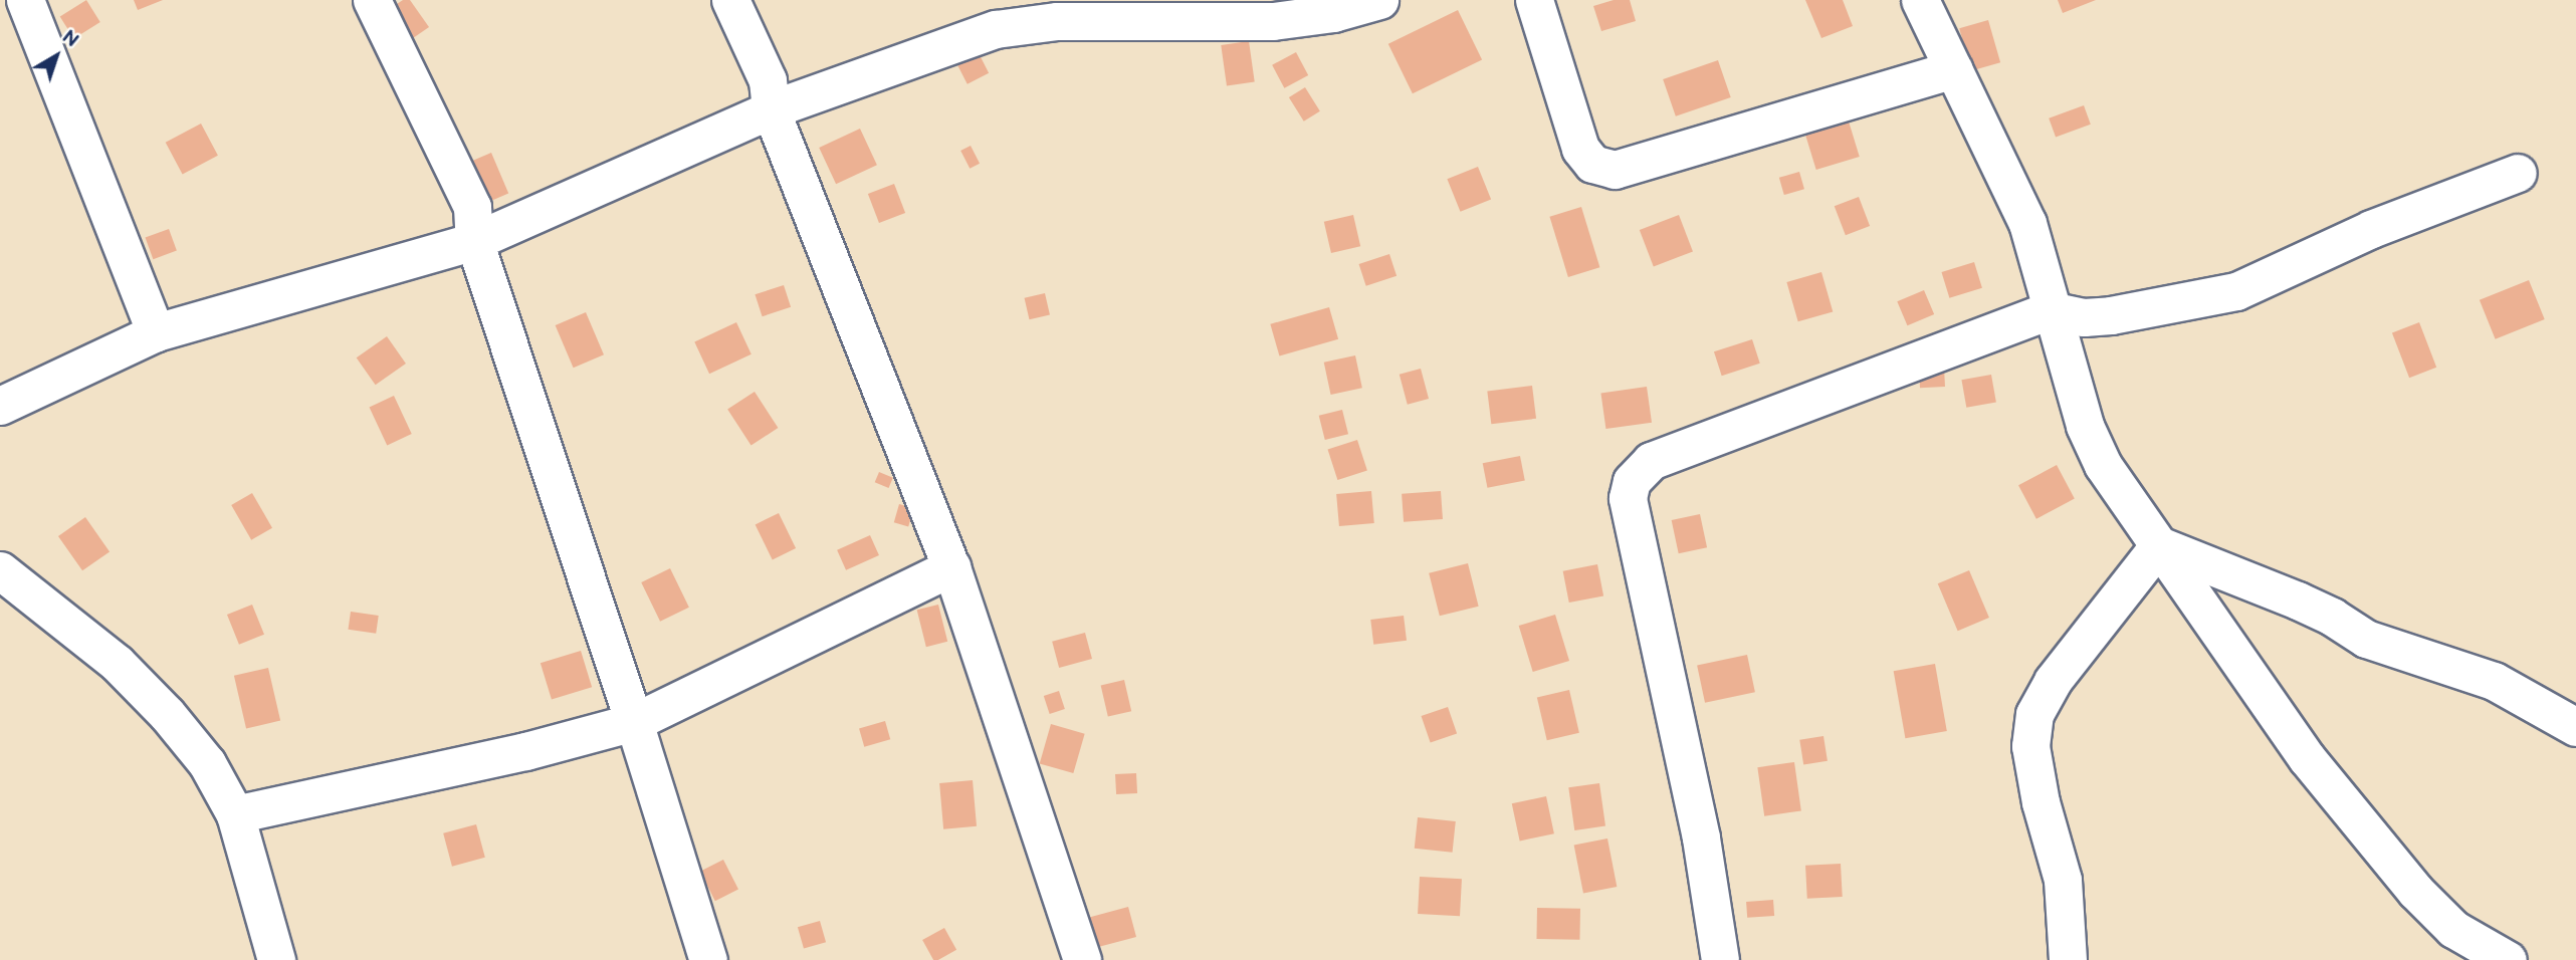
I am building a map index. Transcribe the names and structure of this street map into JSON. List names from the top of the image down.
{
  "north": "top right"
}
